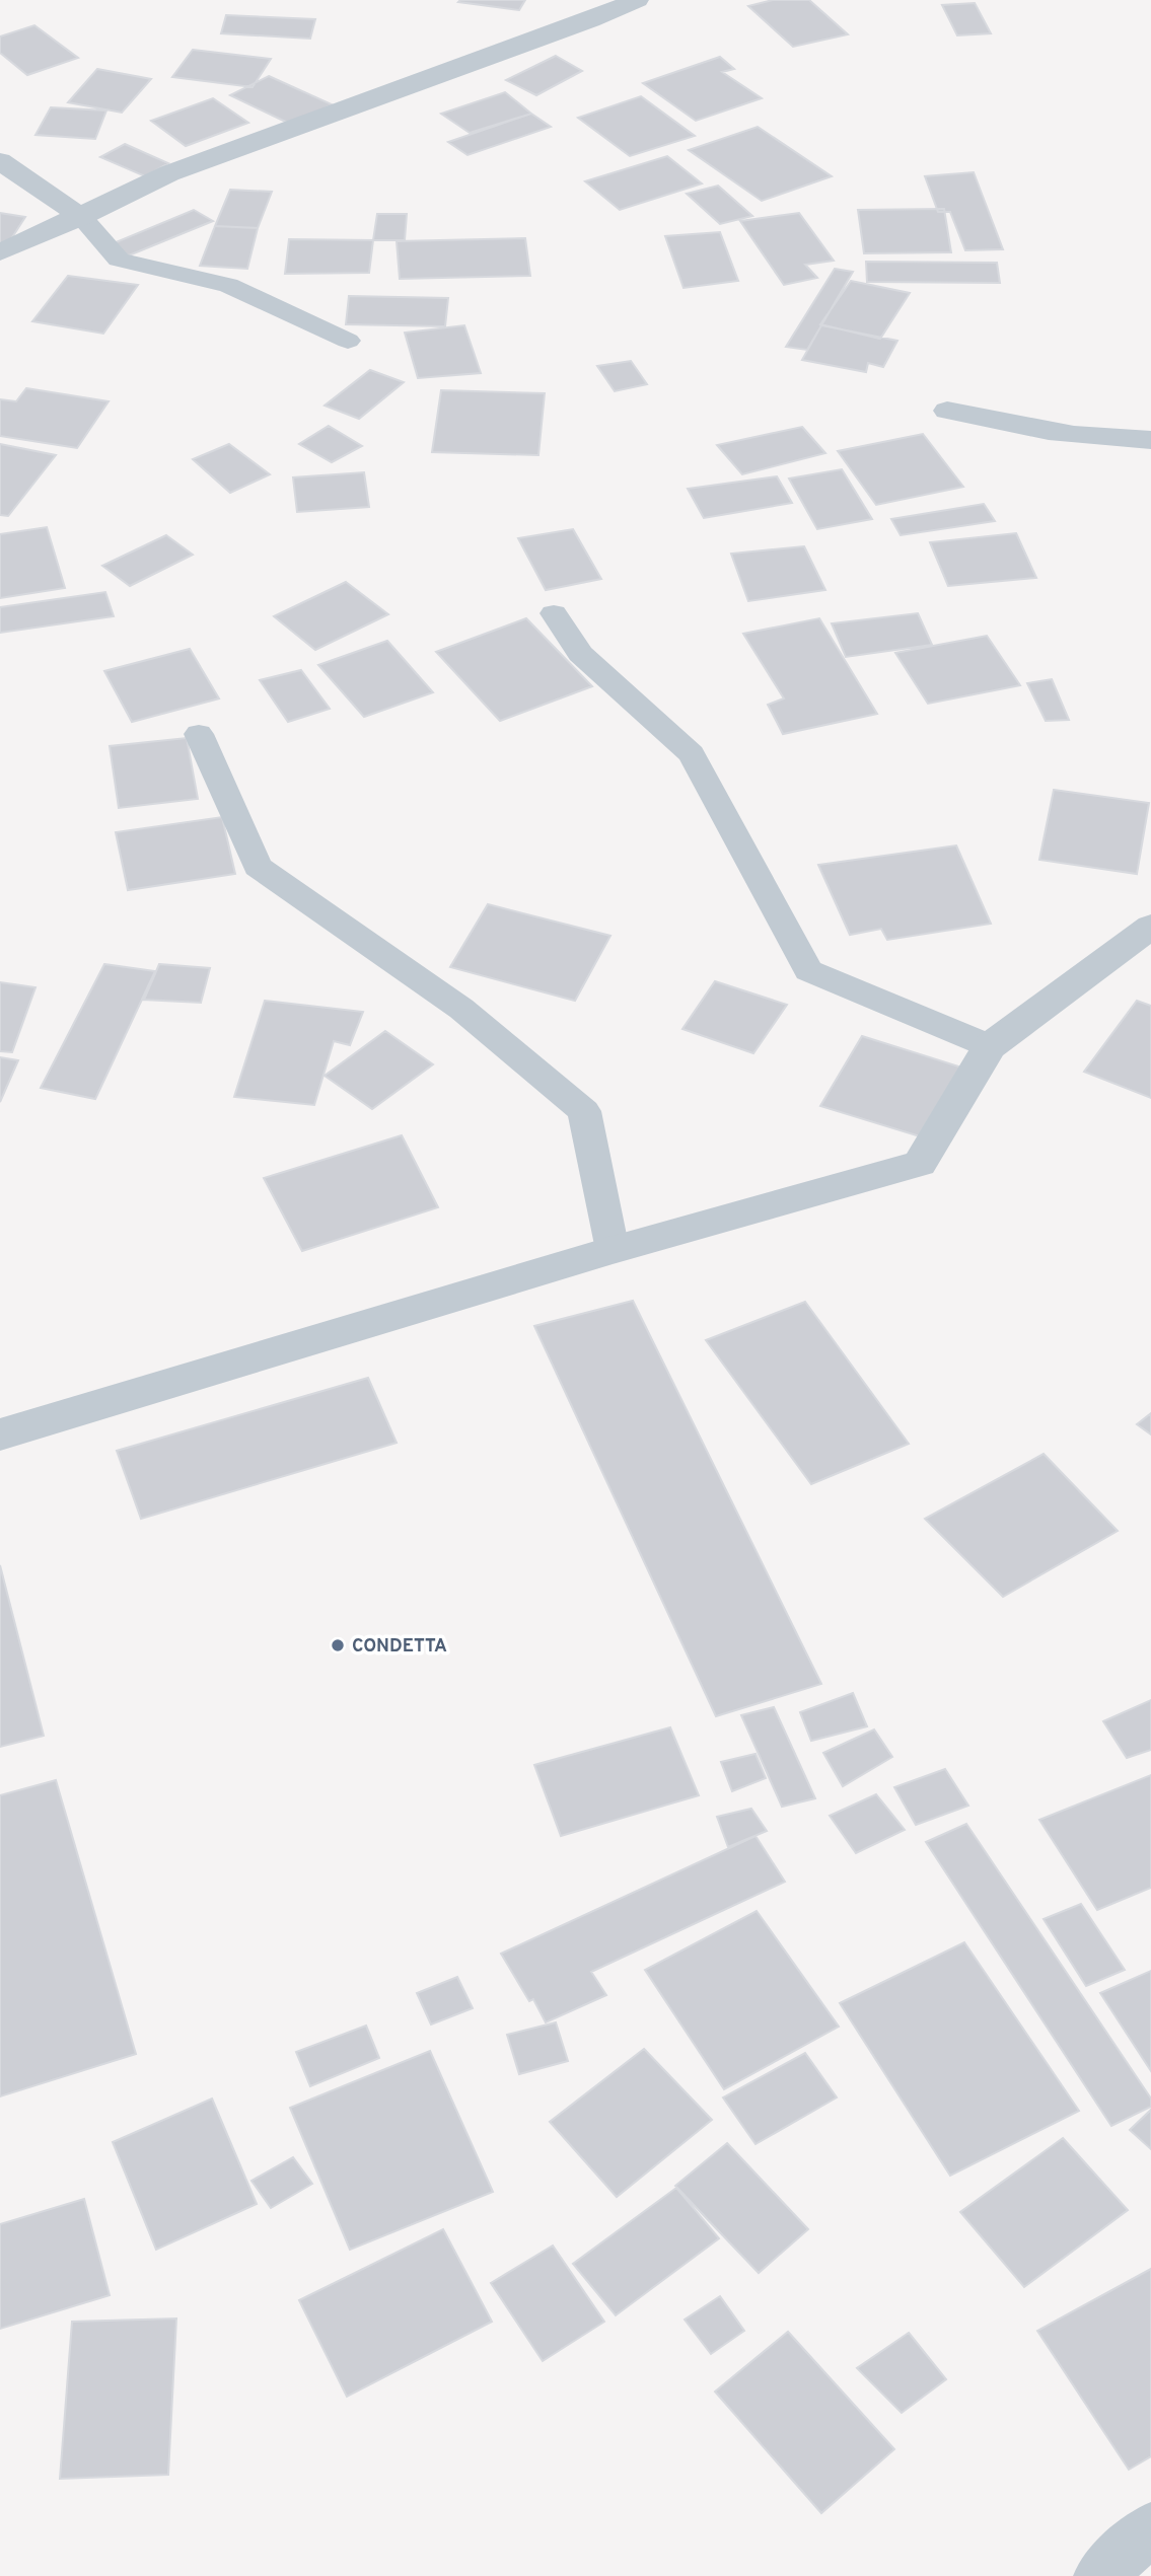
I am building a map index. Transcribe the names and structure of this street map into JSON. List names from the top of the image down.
{
  "places": ["CONDETTA"]
}
